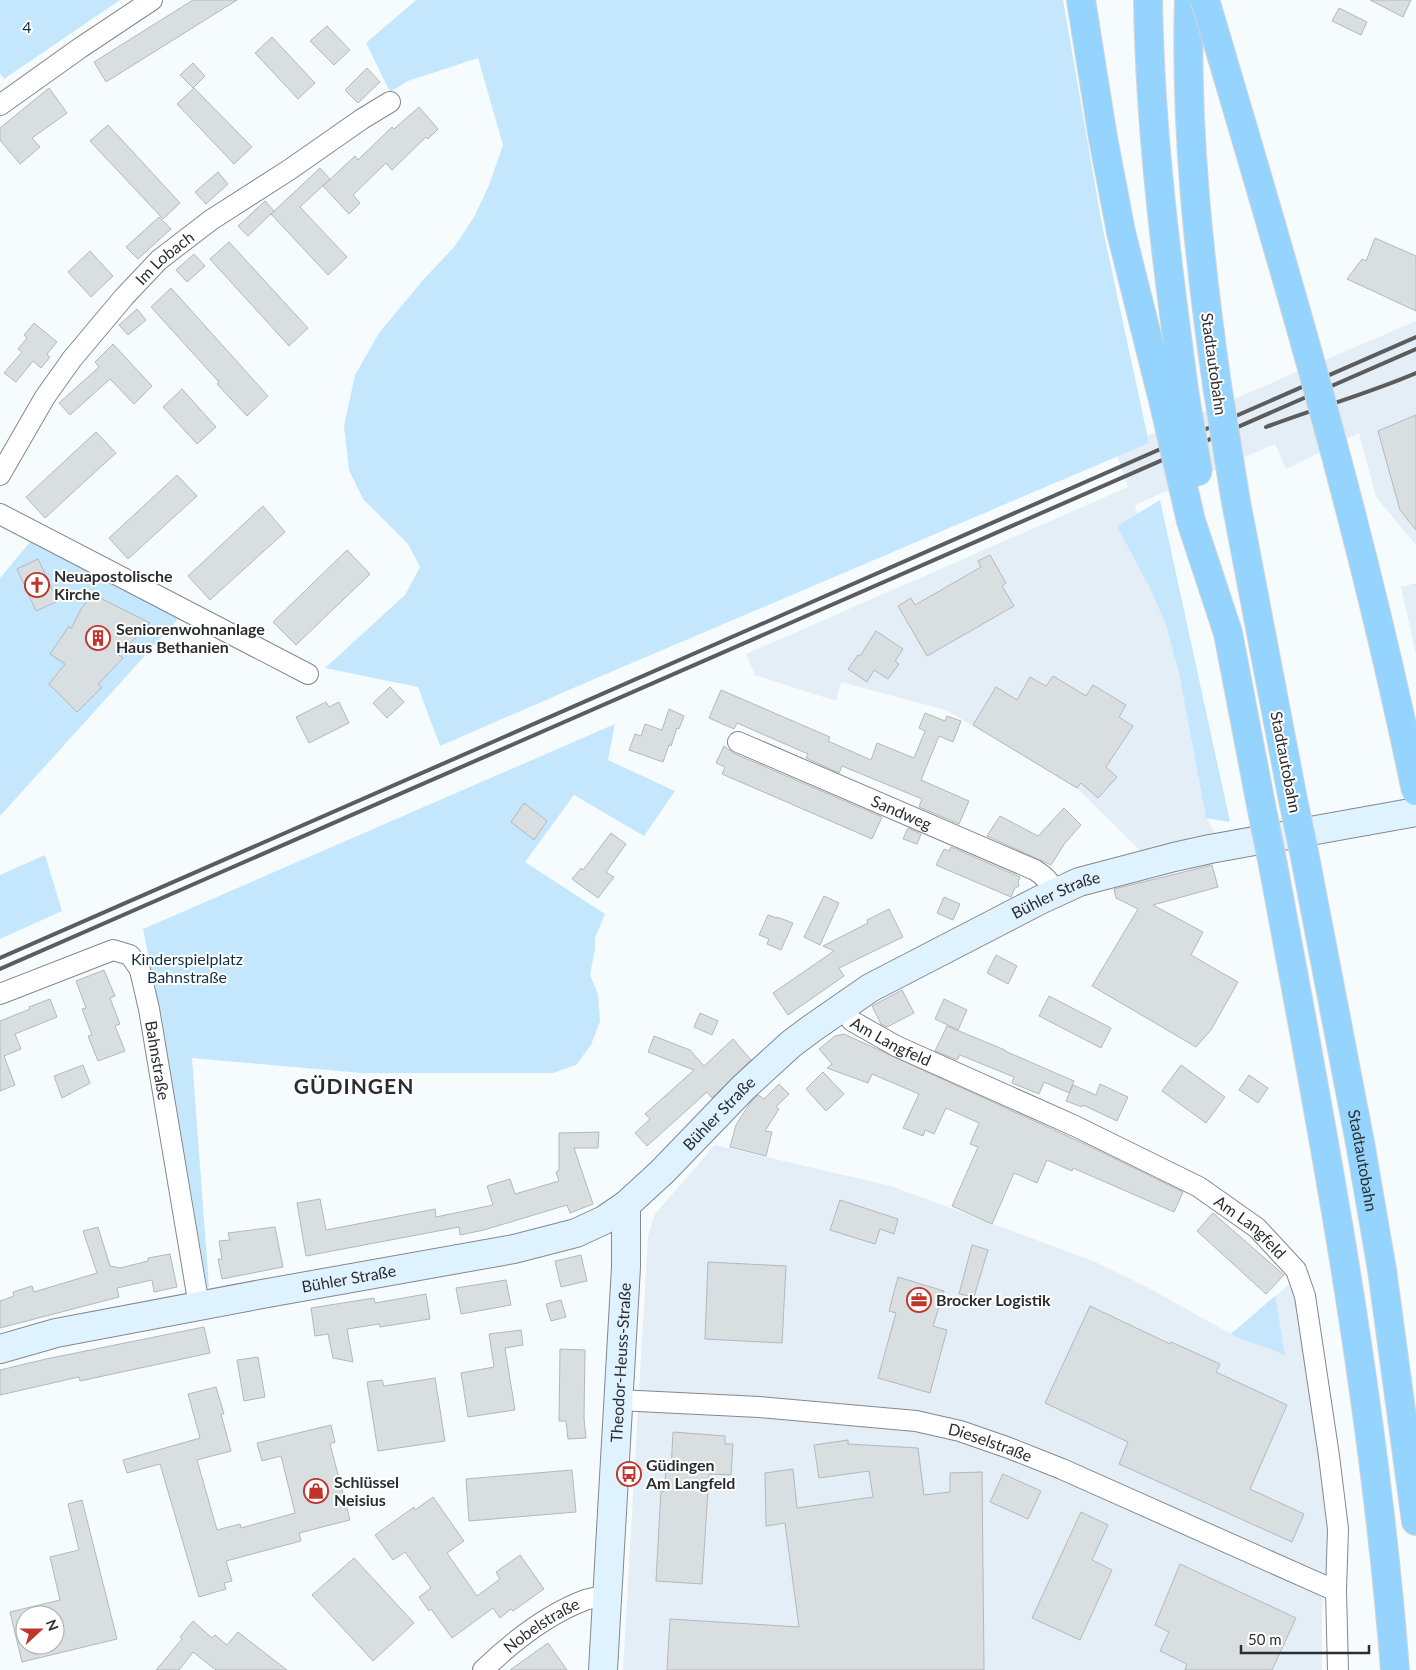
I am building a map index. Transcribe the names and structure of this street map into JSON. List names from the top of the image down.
{
  "streets": {
    "highway": ["Stadtautobahn"],
    "main road": ["Bühler Straße", "Theodor-Heuss-Straße"],
    "street": [
      "Im Lobach",
      "Sandweg",
      "Am Langfeld",
      "Bahnstraße",
      "Dieselstraße",
      "Nobelstraße"
    ]
  },
  "crossings": [
    ["Sandweg", "Bühler Straße"],
    ["Bühler Straße", "Am Langfeld"],
    ["Bühler Straße", "Bahnstraße"],
    ["Bühler Straße", "Theodor-Heuss-Straße"],
    ["Am Langfeld", "Dieselstraße"],
    ["Theodor-Heuss-Straße", "Dieselstraße"],
    ["Theodor-Heuss-Straße", "Nobelstraße"]
  ],
  "districts": ["GÜDINGEN"],
  "parks": ["4", "Kinderspielplatz Bahnstraße"],
  "places": {
    "church": ["Neuapostolische Kirche"],
    "building": ["Seniorenwohnanlage Haus Bethanien"],
    "office": ["Brocker Logistik"],
    "bus stop": ["Güdingen Am Langfeld"],
    "shop": ["Schlüssel Neisius"]
  },
  "scale_bar": "50 m",
  "north": "right"
}
